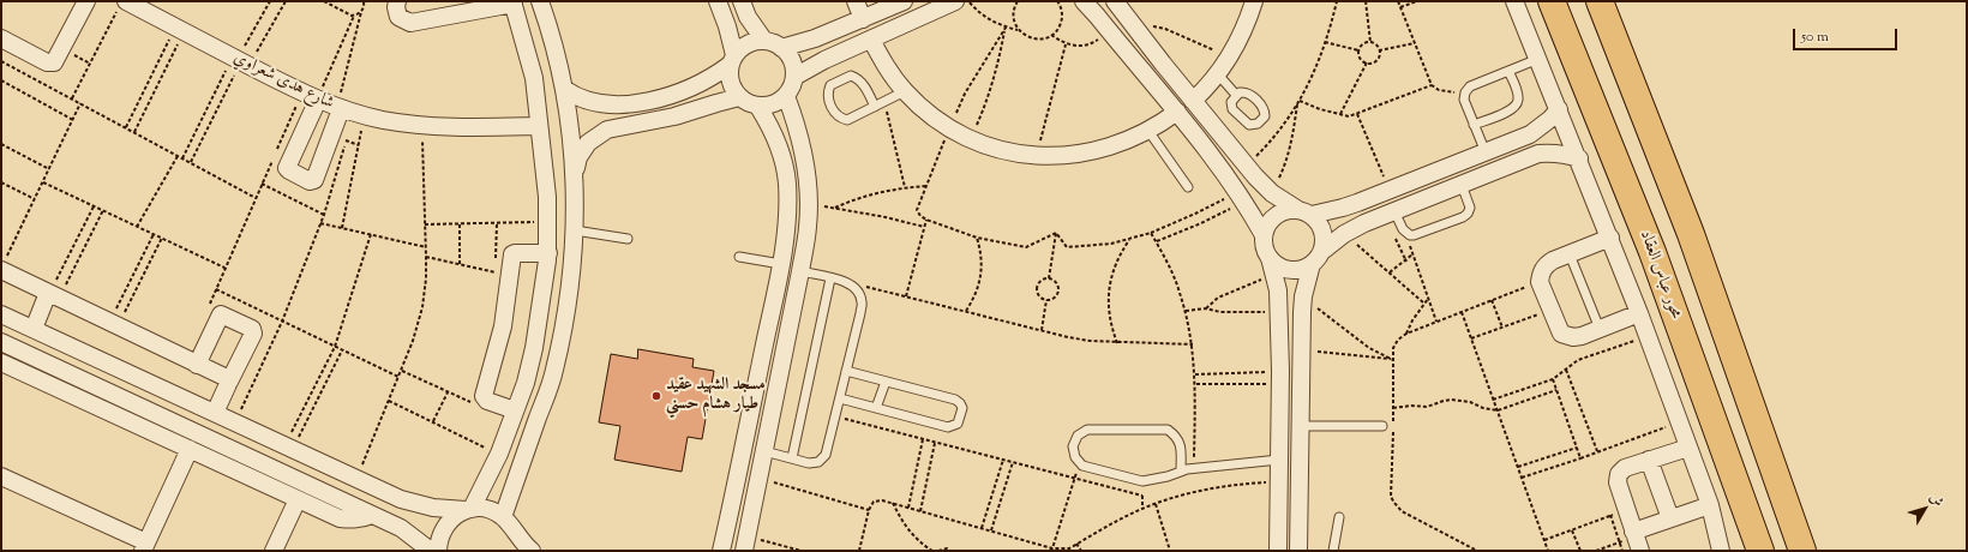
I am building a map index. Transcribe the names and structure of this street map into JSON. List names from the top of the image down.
{
  "streets": {
    "main road": ["محور عباس العقاد"],
    "street": ["شارع هدى شعراوي"]
  },
  "places": ["مسجد الشهيد عقيد طيار هشام حسني"],
  "scale_bar": "50 m",
  "north": "top right"
}
